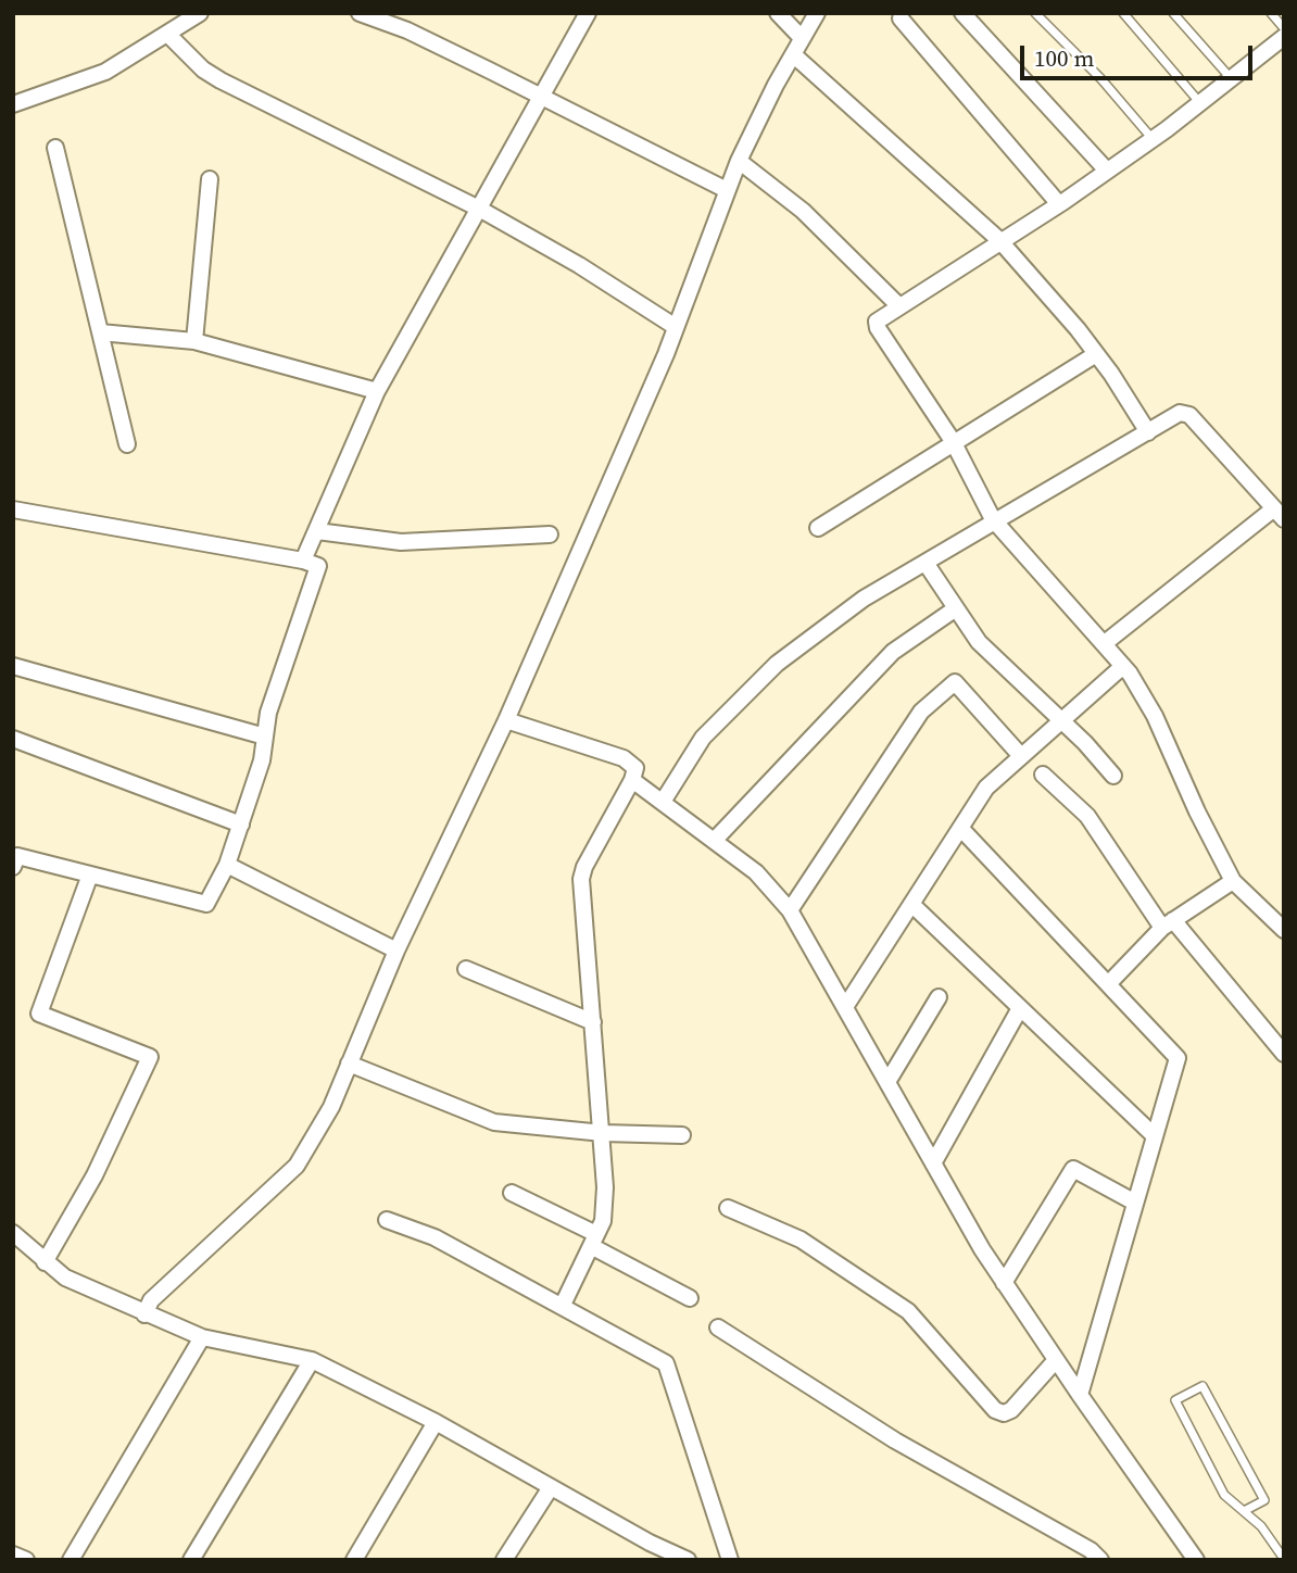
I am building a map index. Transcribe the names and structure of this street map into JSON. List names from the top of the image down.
{
  "scale_bar": "100 m"
}
